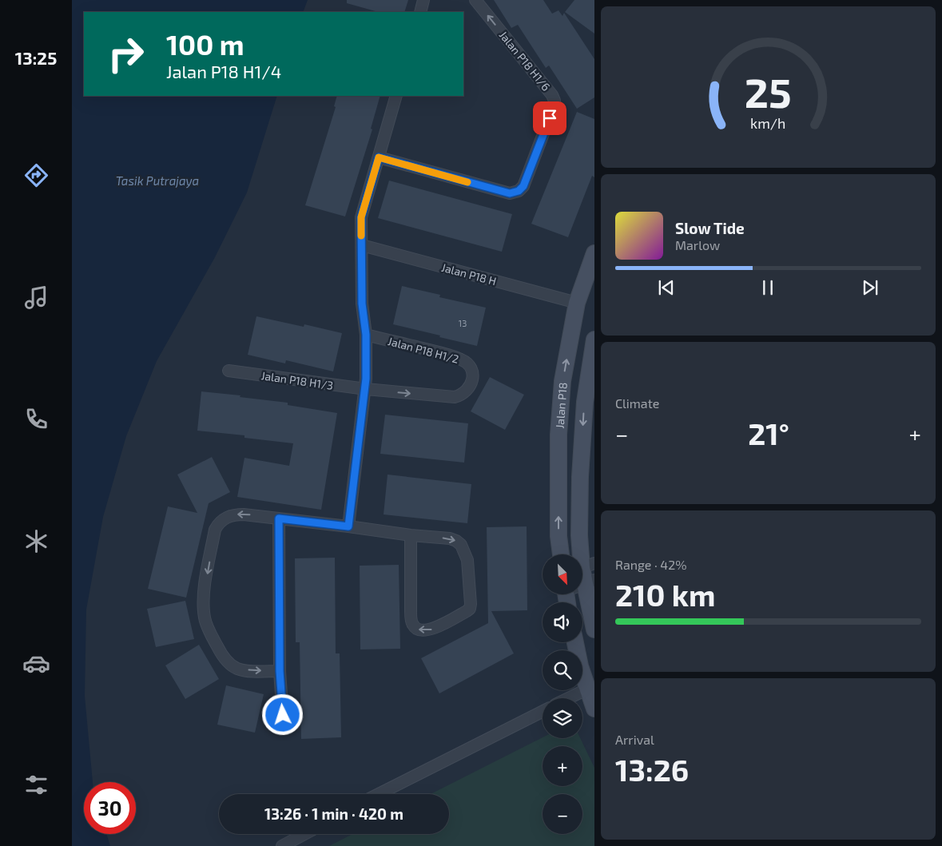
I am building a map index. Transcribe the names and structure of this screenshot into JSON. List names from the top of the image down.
{
  "streets": {
    "street": [
      "Jalan P18 H1/6",
      "Jalan P18 H",
      "Jalan P18 H1/2",
      "Jalan P18 H1/3",
      "Jalan P18"
    ]
  },
  "crossings": [
    ["Jalan P18 H", "Jalan P18"],
    ["Jalan P18 H1/2", "Jalan P18 H1/3"]
  ],
  "water": ["Tasik Putrajaya"],
  "house_numbers": ["13"],
  "north": "bottom right",
  "page": {
    "tabs": "13:25",
    "turn": ["100 m", "Jalan P18 H1/4"],
    "song": ["Slow Tide", "Marlow"],
    "tile": [
      "Climate",
      ["Range · 42%", "210 km"],
      ["Arrival", "13:26"]
    ],
    "heat": ["−", "21°", "+"],
    "map_buttons": ["+", "−"],
    "limit": "30",
    "trip": "13:26 · 1 min · 420 m",
    "gauge": ["25", "km/h"]
  }
}
